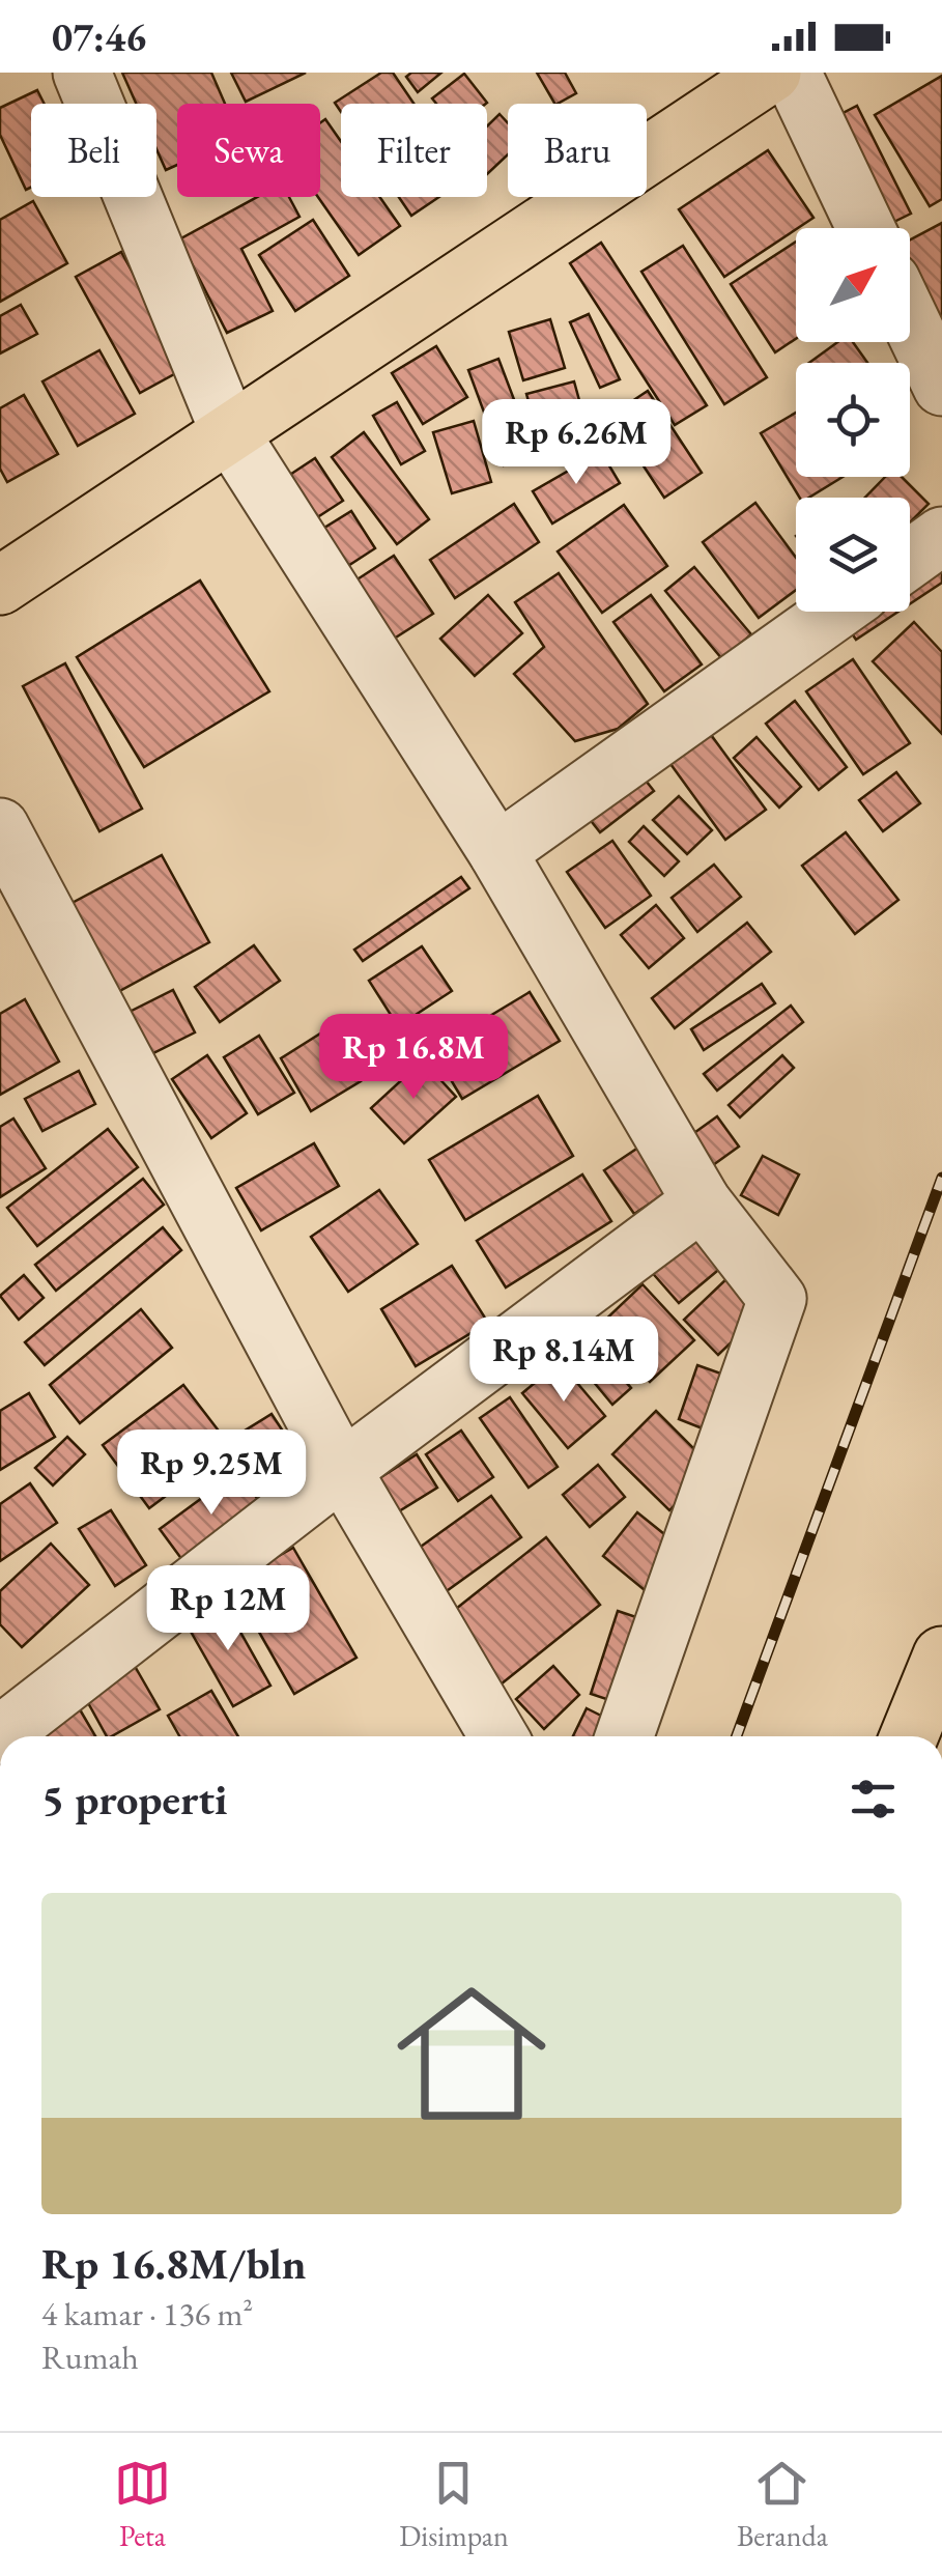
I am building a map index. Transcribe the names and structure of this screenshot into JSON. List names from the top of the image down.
{
  "north": "top right",
  "page": {
    "status": "07:46",
    "chip": [
      "Beli",
      "Sewa",
      "Filter",
      "Baru"
    ],
    "price": [
      "Rp 6.26M",
      "Rp 16.8M",
      "Rp 8.14M",
      "Rp 9.25M",
      "Rp 12M"
    ],
    "heading": "5 properti",
    "list": [
      {
        "name": "Rp 16.8M/bln",
        "note": "4 kamar · 136 m² · Rumah"
      }
    ],
    "tabs": ["Peta", "Disimpan", "Beranda"]
  }
}
